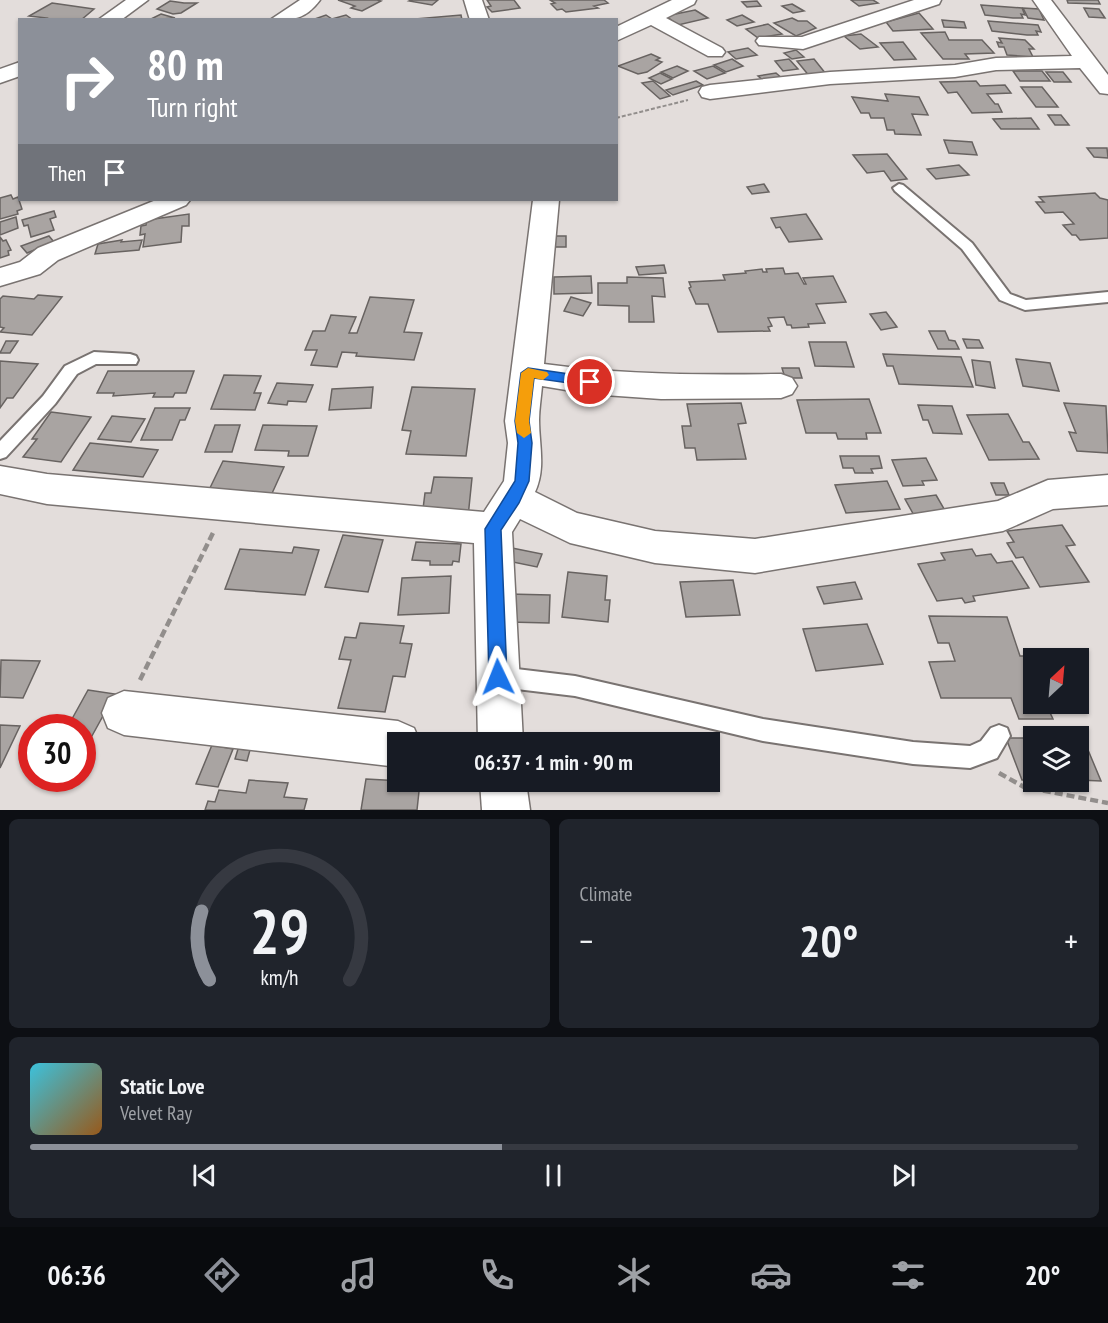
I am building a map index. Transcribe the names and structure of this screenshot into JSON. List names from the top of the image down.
{
  "north": "top right",
  "page": {
    "turn": ["80 m", "Turn right"],
    "then": "Then",
    "limit": "30",
    "trip": "06:37 · 1 min · 90 m",
    "tile": "Climate",
    "heat": ["−", "20°", "+"],
    "song": ["Static Love", "Velvet Ray"],
    "tabs": ["06:36", "20°"],
    "gauge": ["29", "km/h"]
  }
}
